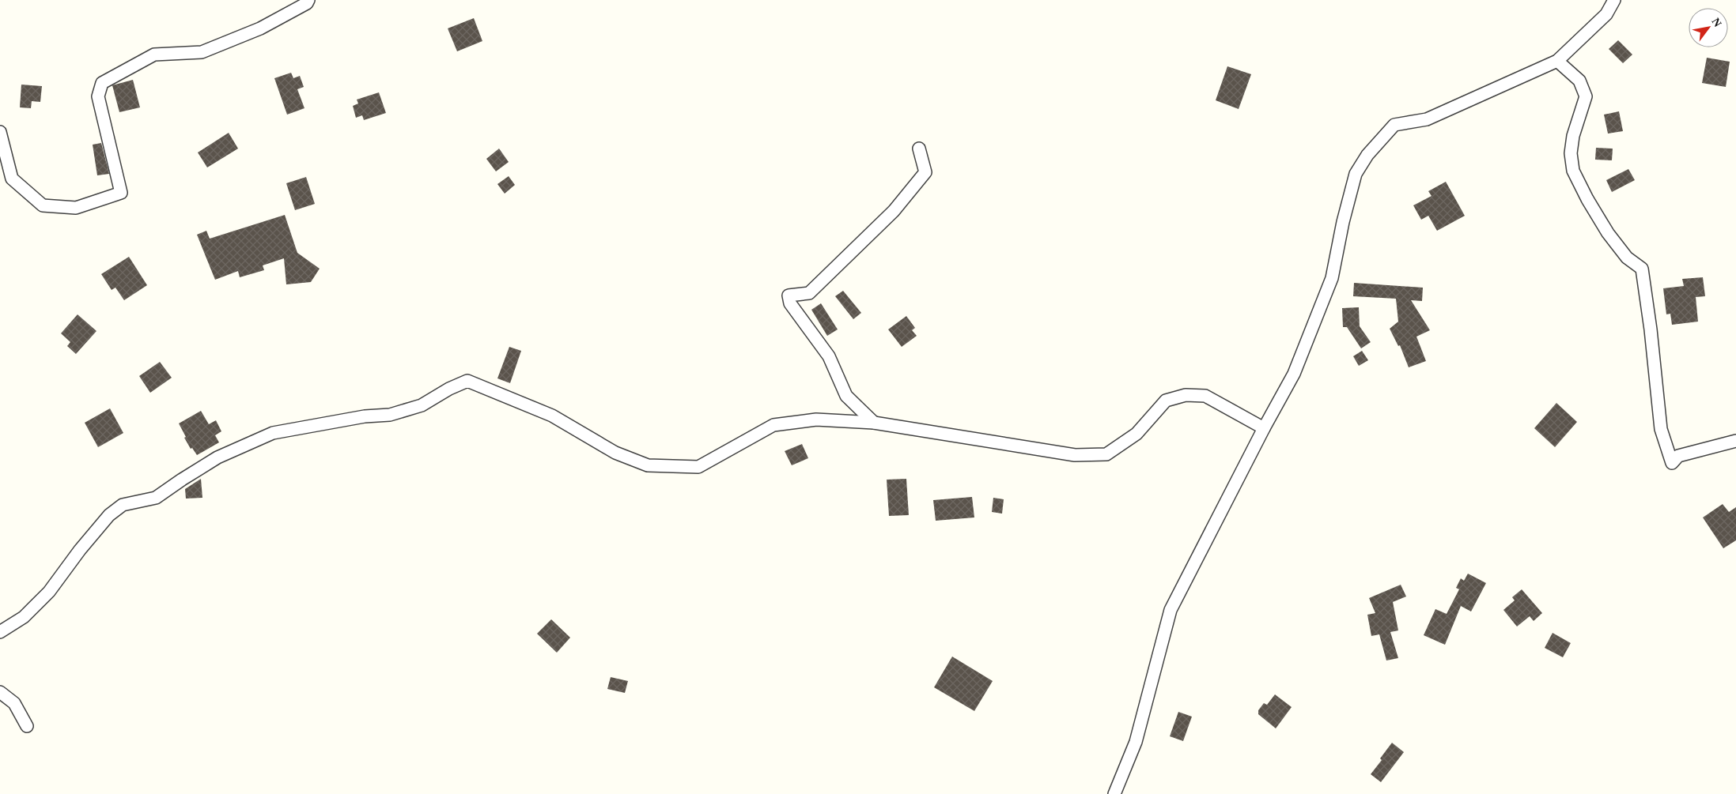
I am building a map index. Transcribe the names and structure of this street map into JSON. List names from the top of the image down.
{
  "north": "top right"
}
